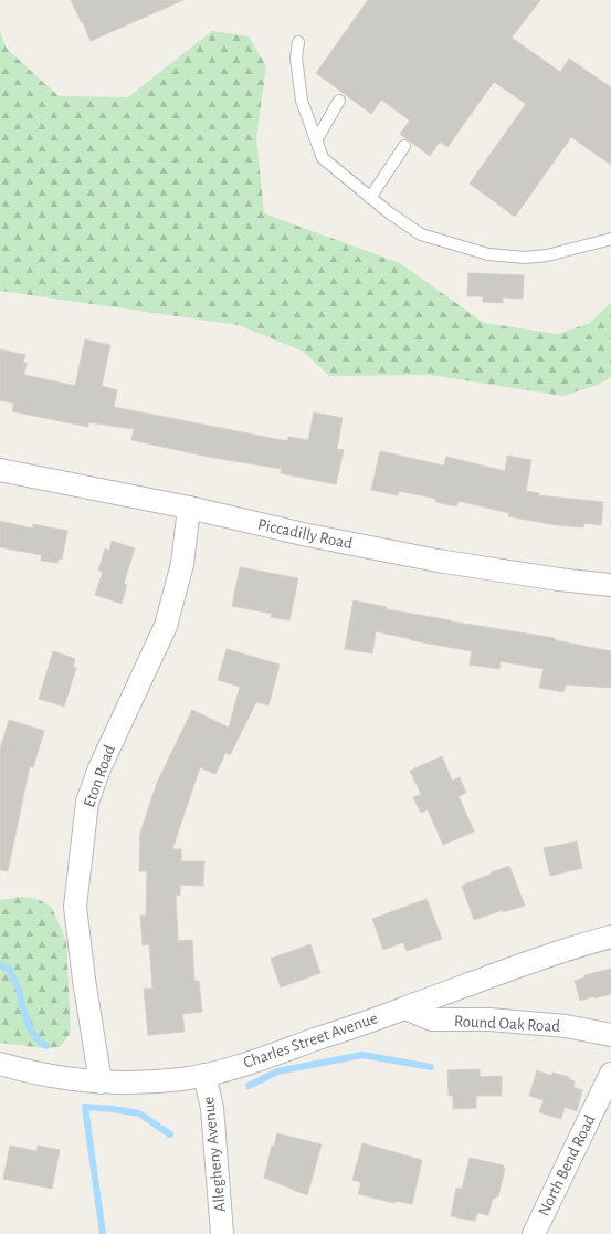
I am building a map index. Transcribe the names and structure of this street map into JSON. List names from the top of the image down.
{
  "streets": {
    "street": [
      "Piccadilly Road",
      "Eton Road",
      "Round Oak Road",
      "Charles Street Avenue",
      "Allegheny Avenue",
      "North Bend Road"
    ]
  },
  "crossings": [
    ["Piccadilly Road", "Eton Road"],
    ["Eton Road", "Charles Street Avenue"],
    ["Round Oak Road", "Charles Street Avenue"],
    ["Charles Street Avenue", "Allegheny Avenue"]
  ]
}
